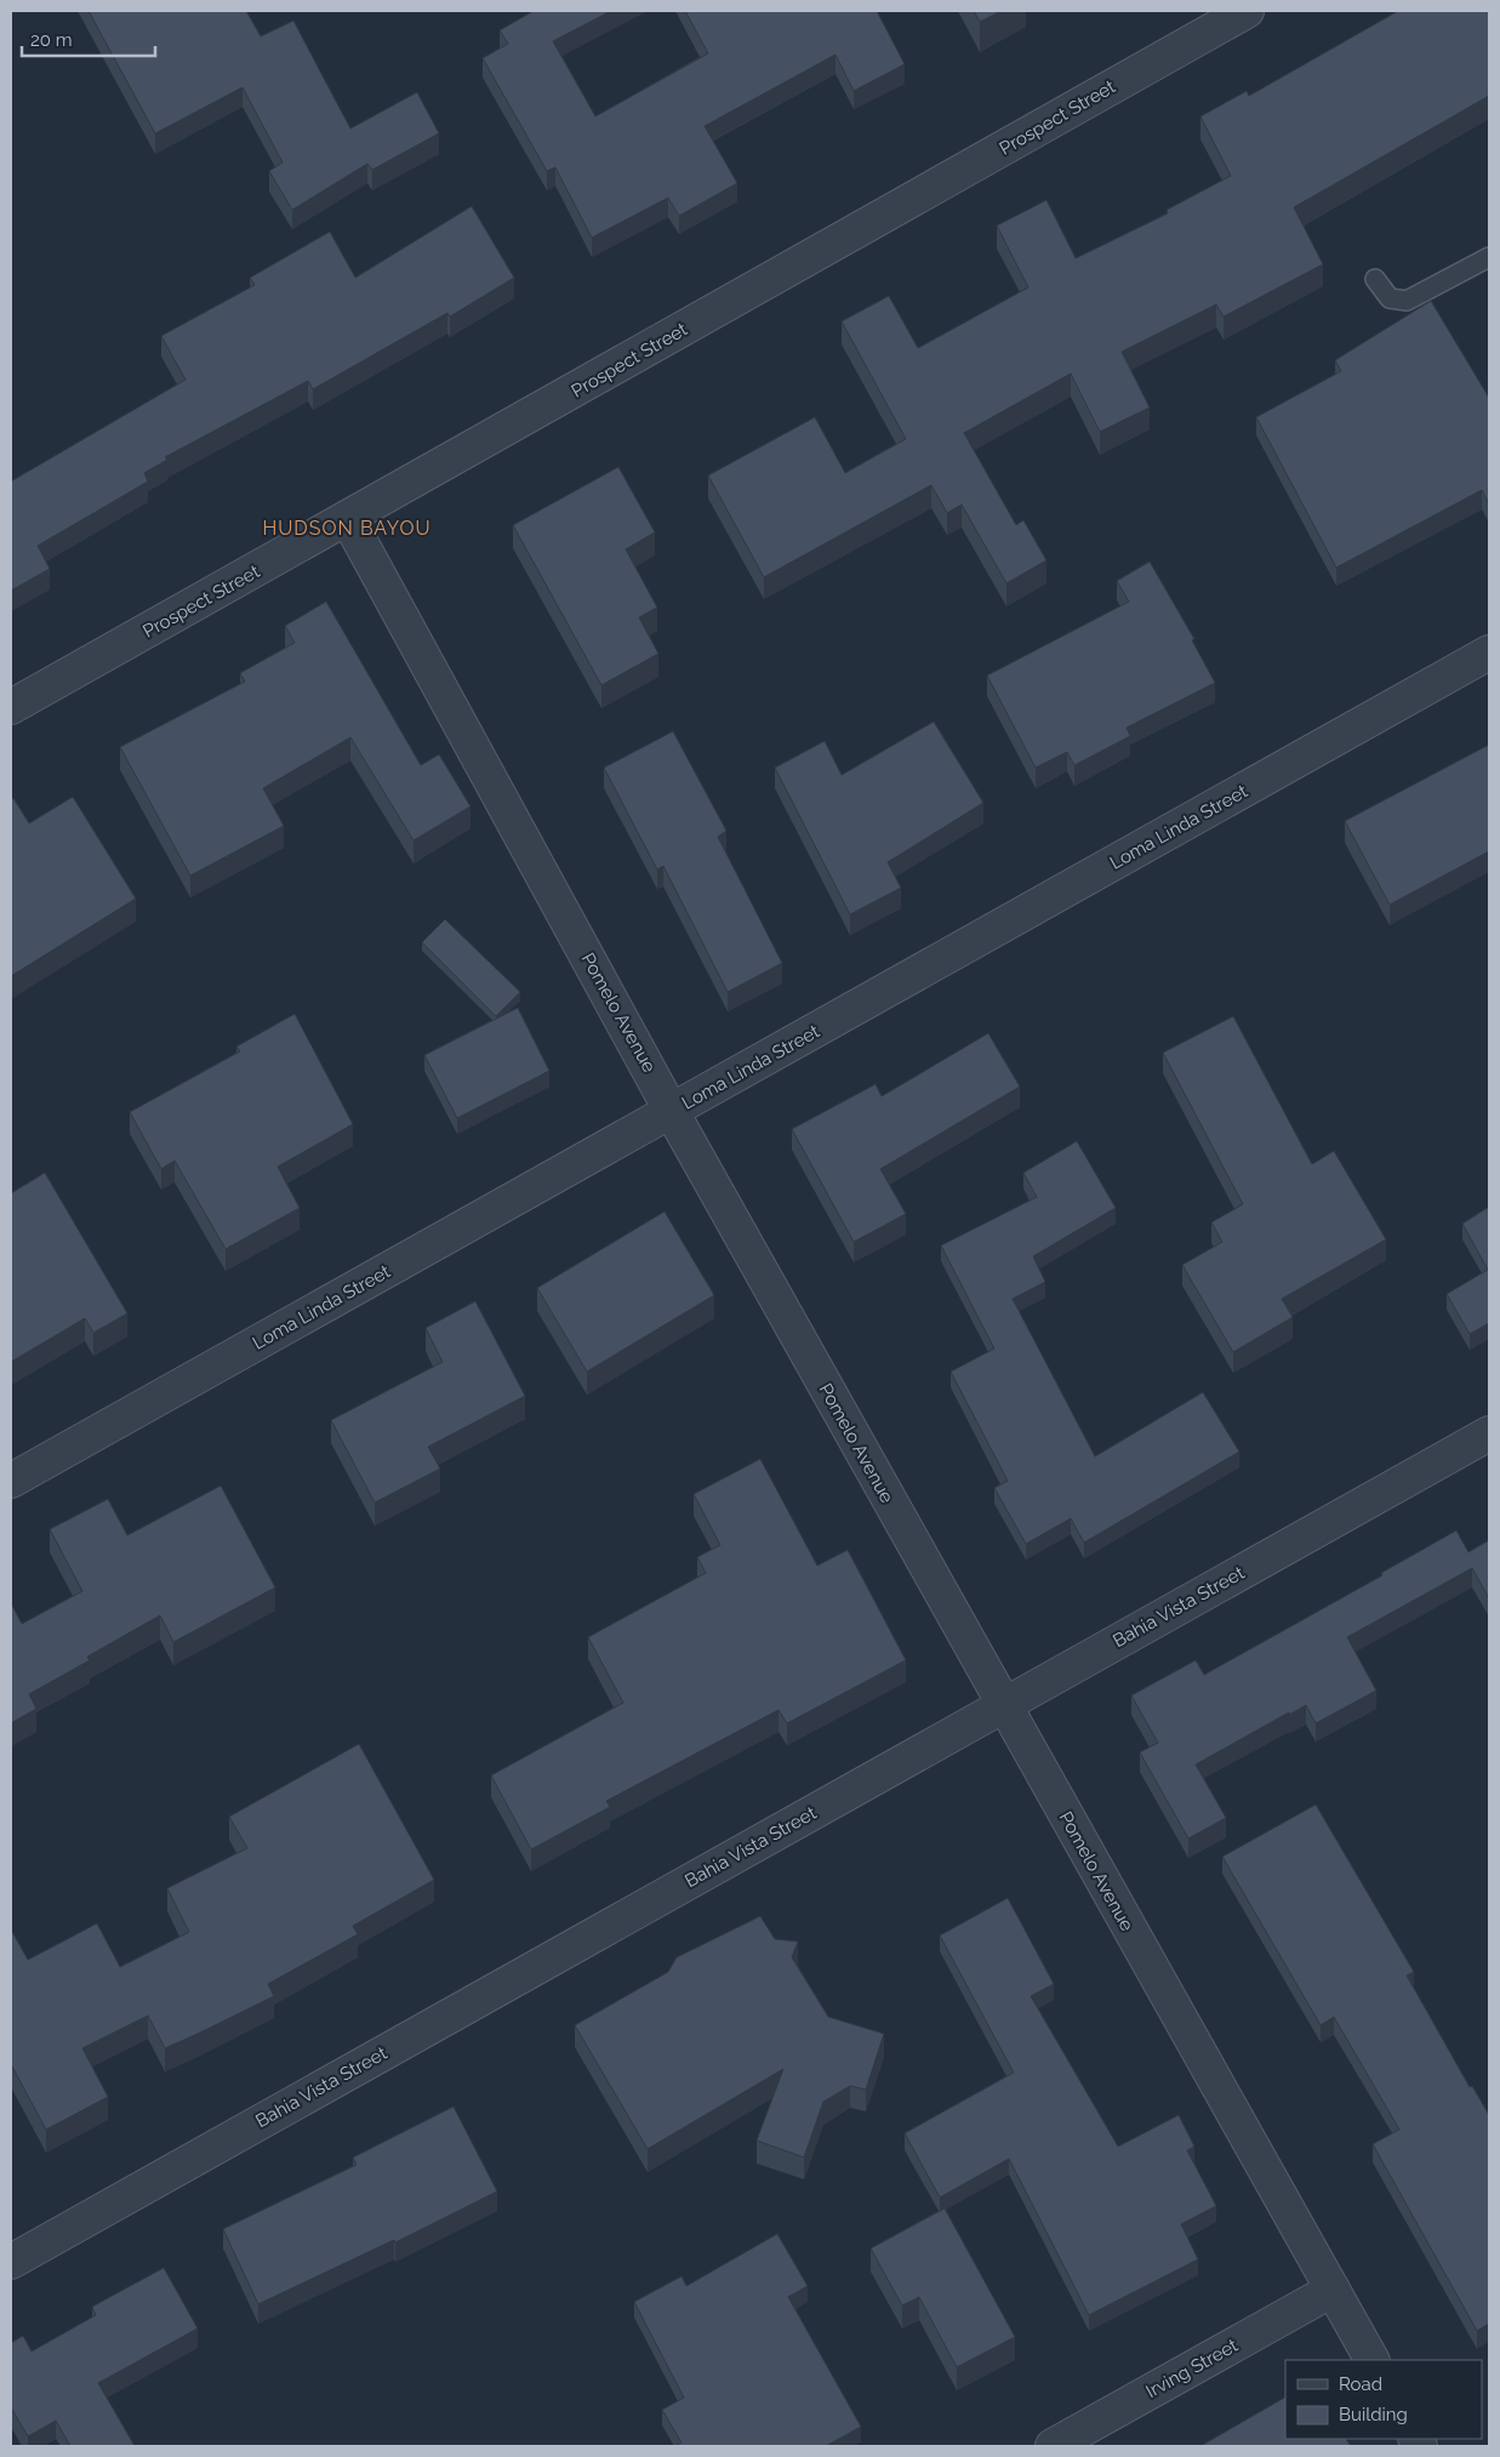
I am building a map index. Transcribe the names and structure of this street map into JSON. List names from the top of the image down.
{
  "streets": {
    "street": [
      "Prospect Street",
      "Loma Linda Street",
      "Pomelo Avenue",
      "Bahia Vista Street",
      "Irving Street"
    ]
  },
  "crossings": [
    ["Prospect Street", "Pomelo Avenue"],
    ["Loma Linda Street", "Pomelo Avenue"],
    ["Pomelo Avenue", "Bahia Vista Street"],
    ["Pomelo Avenue", "Irving Street"]
  ],
  "districts": ["HUDSON BAYOU"],
  "legend": ["Road", "Building"],
  "scale_bar": "20 m"
}
